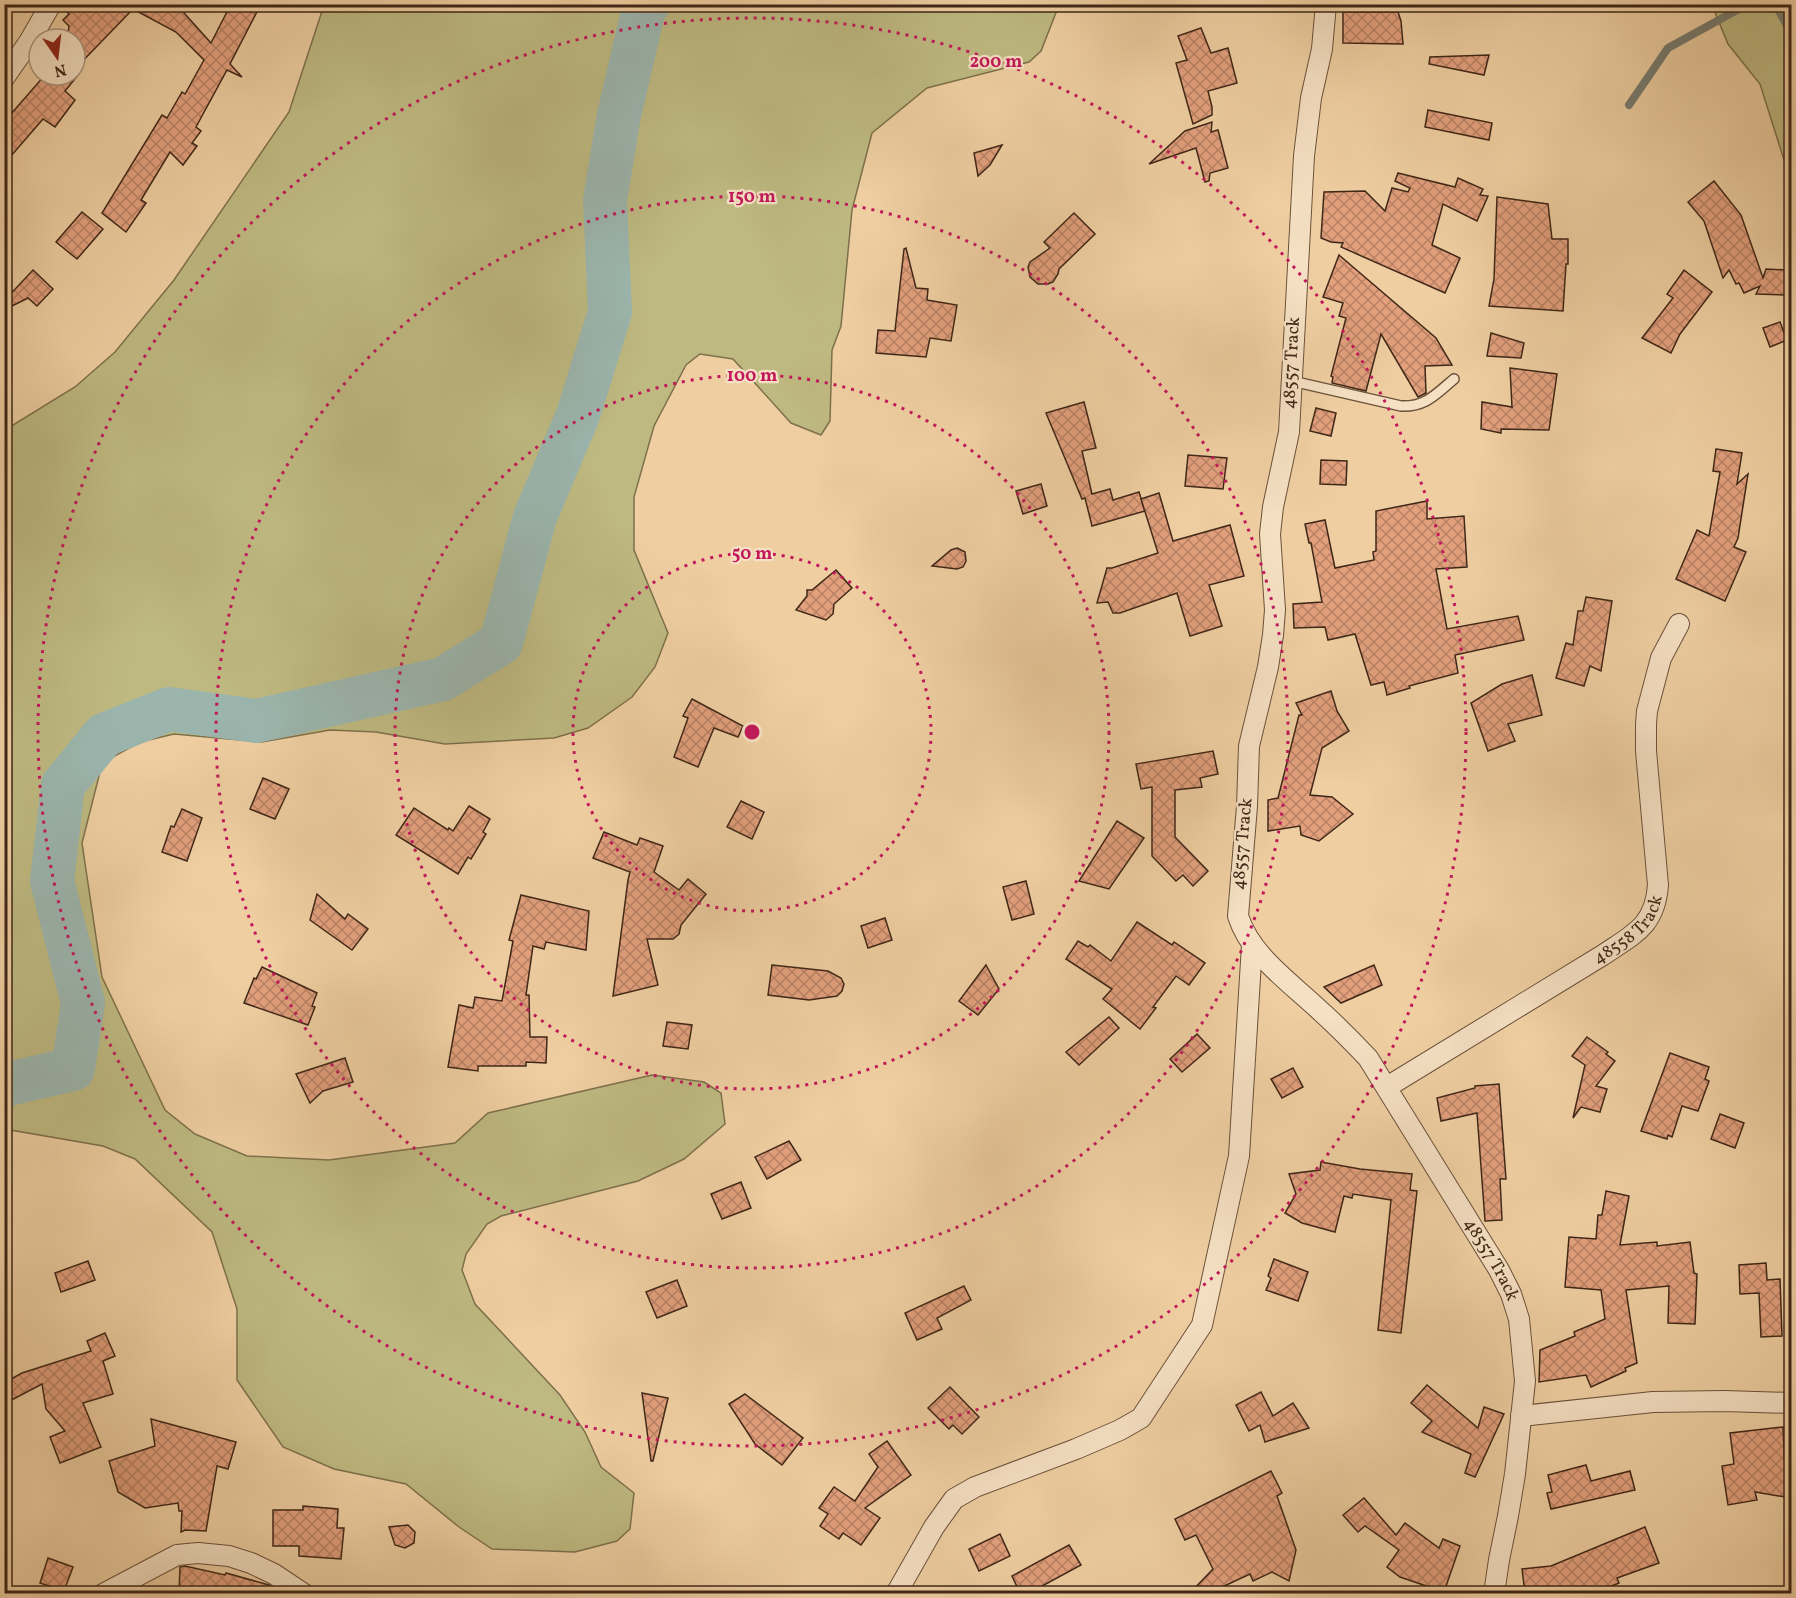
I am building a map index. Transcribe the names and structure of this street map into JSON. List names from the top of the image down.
{
  "streets": {
    "street": ["48557 Track", "48558 Track"]
  },
  "crossings": [
    ["48557 Track", "48558 Track"]
  ],
  "north": "bottom",
  "rings": [
    "200 m",
    "150 m",
    "100 m",
    "50 m"
  ]
}
